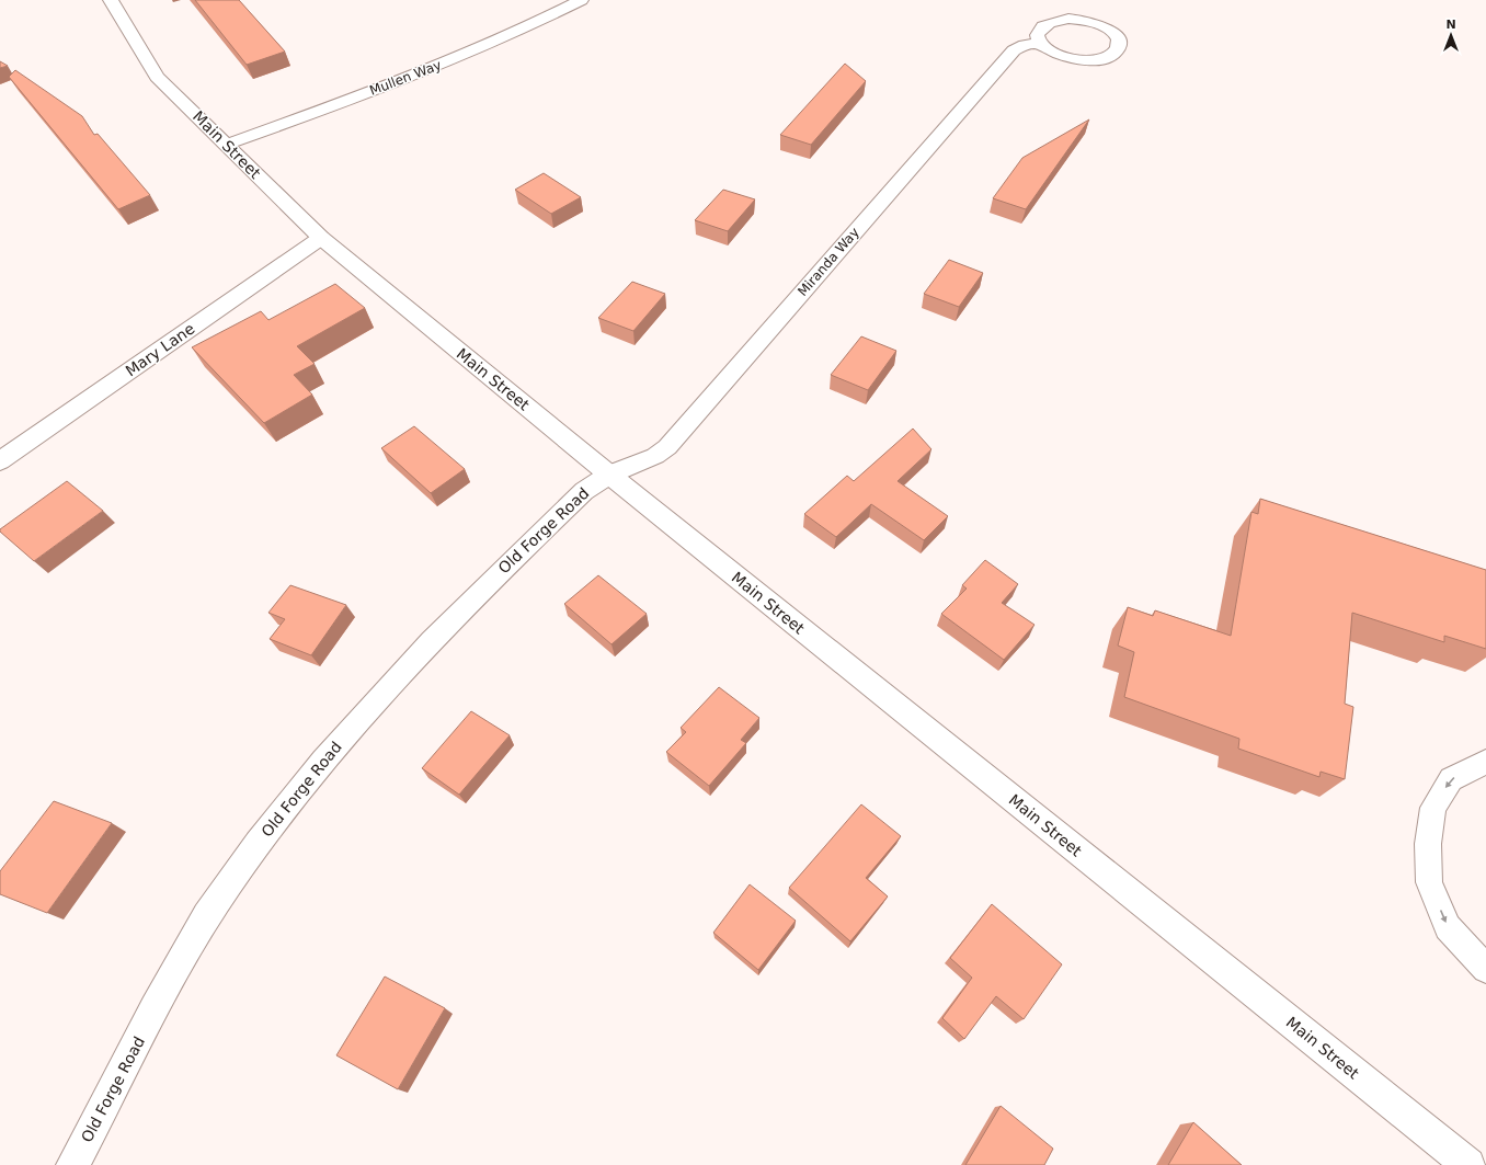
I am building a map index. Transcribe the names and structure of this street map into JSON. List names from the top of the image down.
{
  "streets": {
    "street": [
      "Mullen Way",
      "Main Street",
      "Miranda Way",
      "Mary Lane",
      "Old Forge Road"
    ]
  },
  "crossings": [
    ["Mullen Way", "Main Street"],
    ["Main Street", "Miranda Way"],
    ["Main Street", "Mary Lane"],
    ["Main Street", "Old Forge Road"],
    ["Miranda Way", "Old Forge Road"]
  ],
  "north": "top"
}
